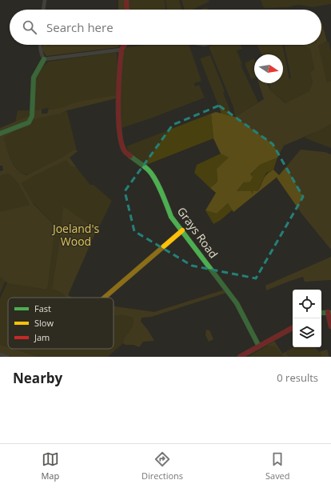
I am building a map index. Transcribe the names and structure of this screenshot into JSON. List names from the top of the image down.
{
  "streets": {
    "street": ["Grays Road"]
  },
  "parks": ["Joeland's Wood"],
  "legend": ["Fast", "Slow", "Jam"],
  "north": "right",
  "page": {
    "search": "Search here",
    "heading": ["Nearby", "0 results"],
    "nav": ["Map", "Directions", "Saved"]
  }
}
